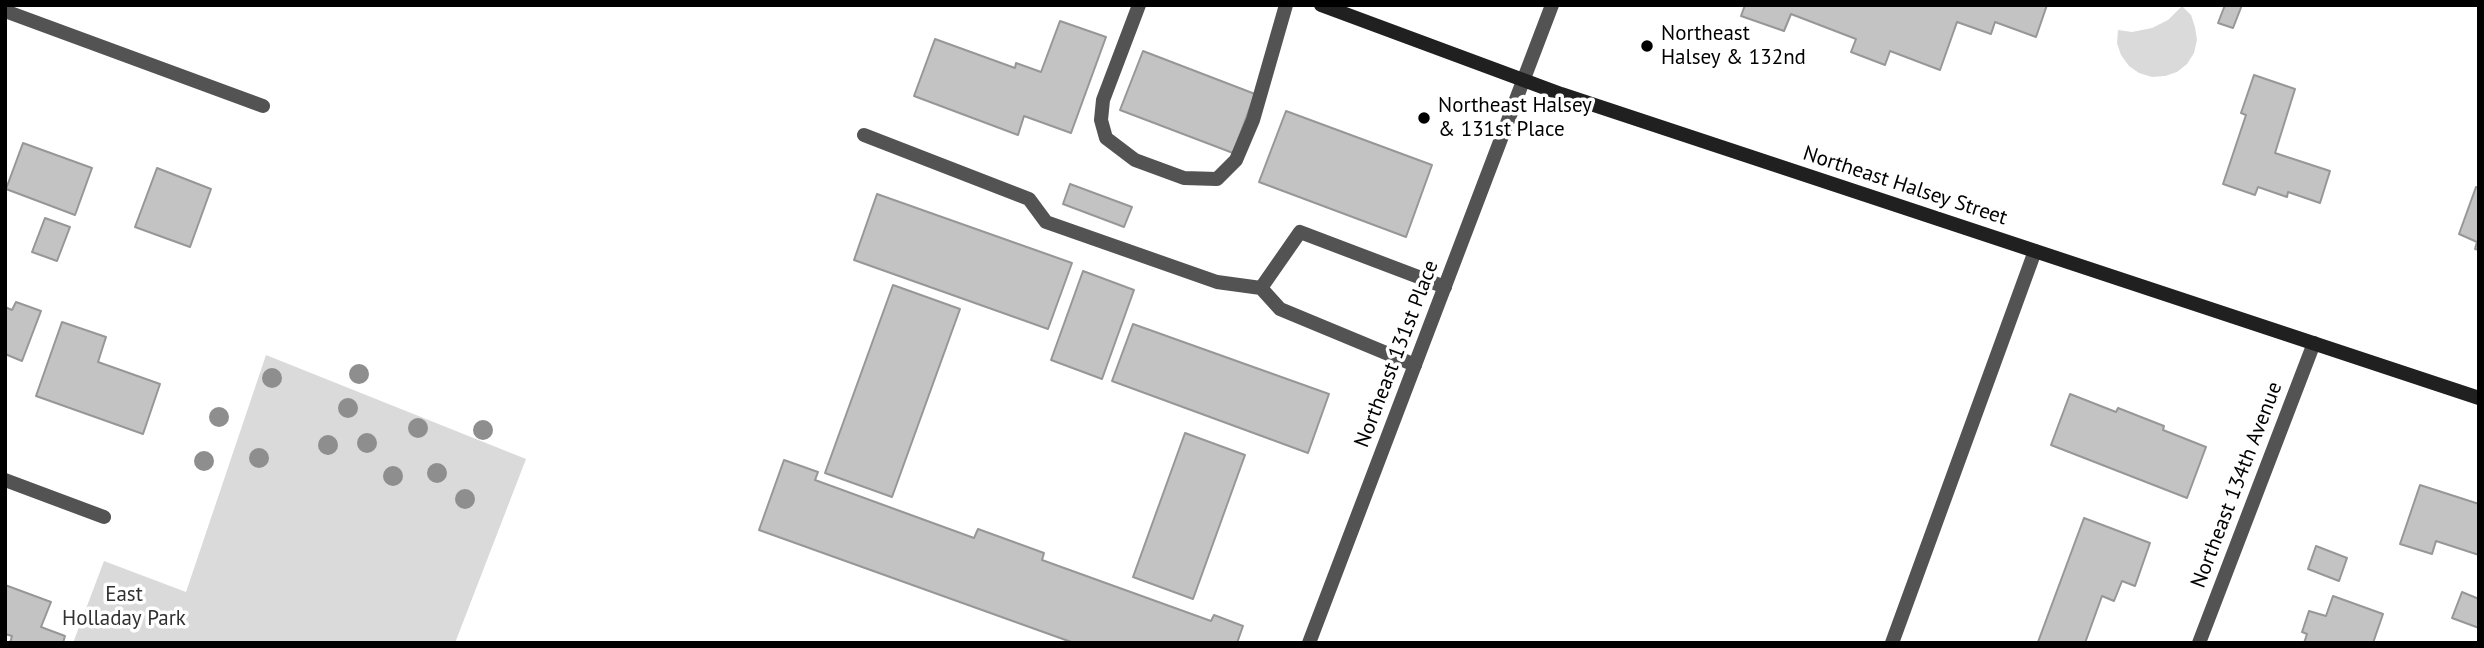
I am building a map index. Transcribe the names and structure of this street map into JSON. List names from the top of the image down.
{
  "streets": {
    "main road": ["Northeast Halsey Street"],
    "street": ["Northeast 131st Place", "Northeast 134th Avenue"]
  },
  "crossings": [
    ["Northeast Halsey Street", "Northeast 131st Place"],
    ["Northeast Halsey Street", "Northeast 134th Avenue"]
  ],
  "parks": ["East Holladay Park"],
  "places": ["Northeast Halsey & 132nd", "Northeast Halsey & 131st Place"]
}
